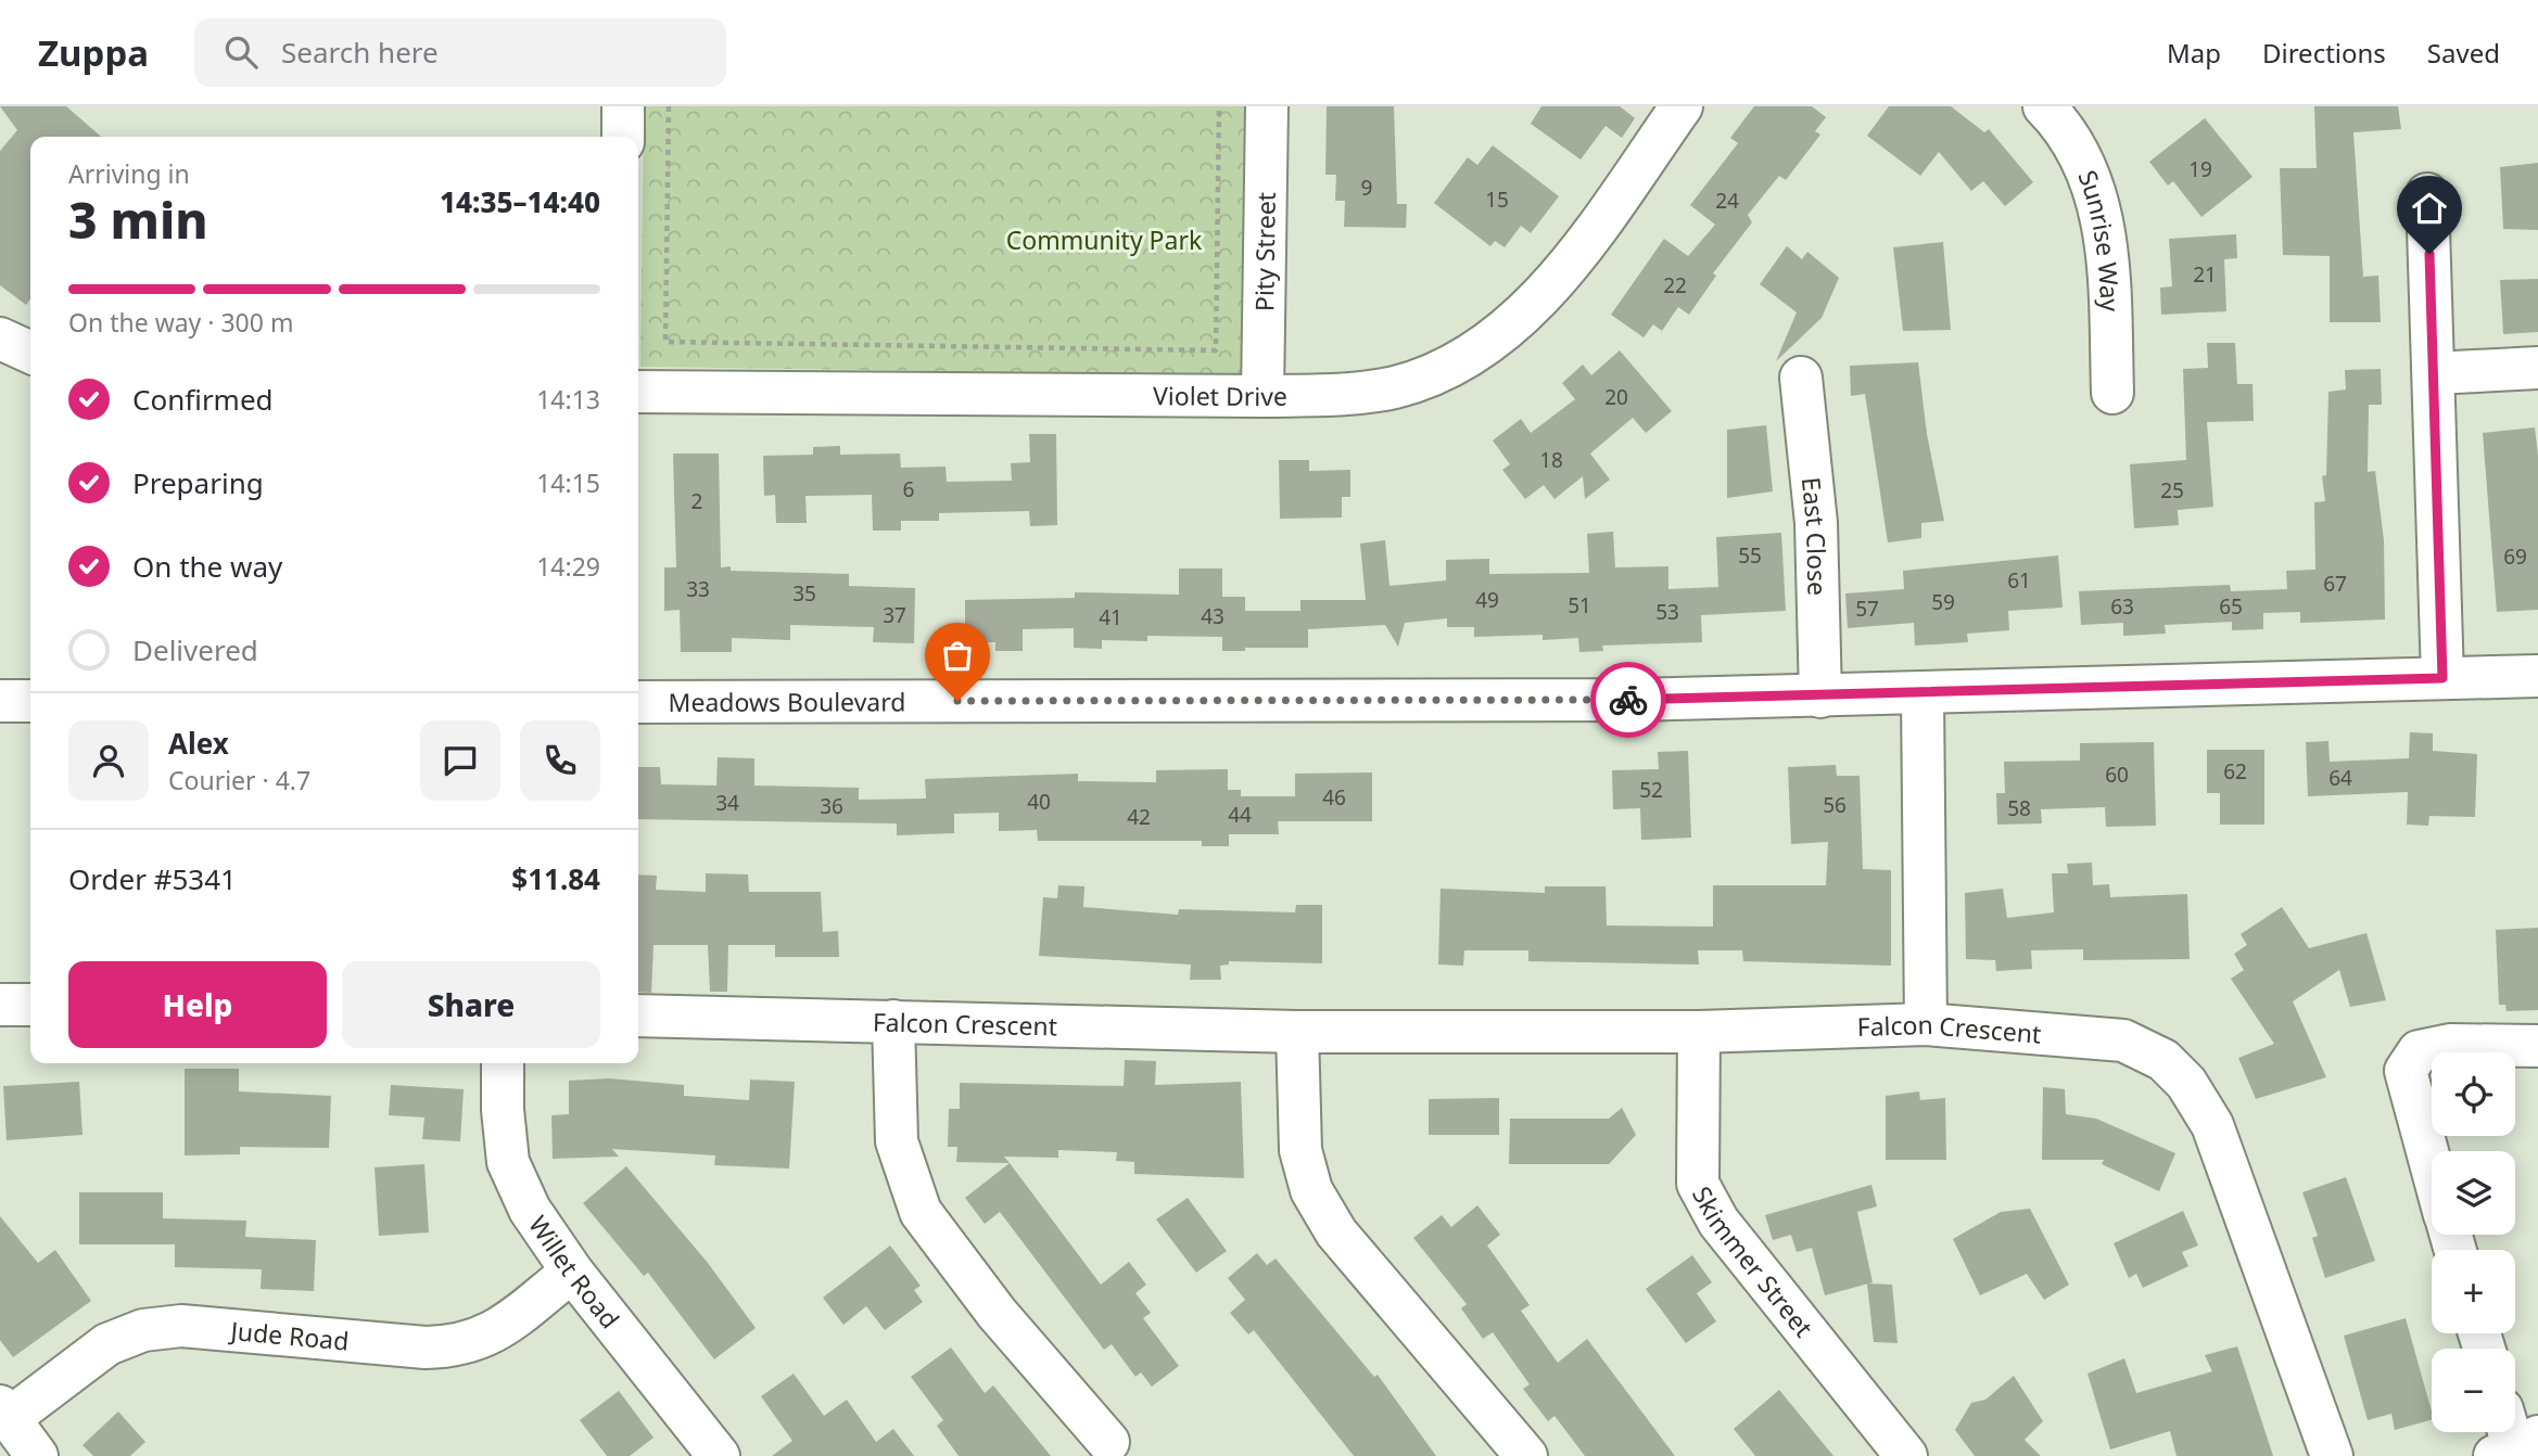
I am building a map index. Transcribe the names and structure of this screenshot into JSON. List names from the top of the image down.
{
  "streets": {
    "street": [
      "Sunrise Way",
      "Pity Street",
      "Violet Drive",
      "East Close",
      "Meadows Boulevard",
      "Falcon Crescent",
      "Skimmer Street",
      "Willet Road",
      "Jude Road"
    ]
  },
  "crossings": [
    ["Pity Street", "Violet Drive"],
    ["East Close", "Meadows Boulevard"],
    ["Falcon Crescent", "Skimmer Street"],
    ["Willet Road", "Jude Road"]
  ],
  "parks": ["Community Park"],
  "house_numbers": [
    "19",
    "9",
    "15",
    "24",
    "21",
    "22",
    "20",
    "18",
    "6",
    "25",
    "2",
    "55",
    "69",
    "61",
    "67",
    "33",
    "35",
    "49",
    "59",
    "51",
    "63",
    "65",
    "57",
    "53",
    "37",
    "43",
    "41",
    "62",
    "60",
    "64",
    "52",
    "46",
    "40",
    "34",
    "56",
    "36",
    "58",
    "44",
    "42"
  ],
  "page": {
    "header": "Zuppa",
    "search": "Search here",
    "nav": ["Map", "Directions", "Saved"],
    "heading": ["3 min", "Arriving in", "14:35–14:40"],
    "panel": [
      "Alex",
      "Courier · 4.7",
      "Order #5341",
      "$11.84"
    ],
    "bar": "On the way · 300 m",
    "list": [
      ["Confirmed", "14:13"],
      ["Preparing", "14:15"],
      ["On the way", "14:29"],
      "Delivered"
    ],
    "buttons": ["Help", "Share"],
    "map_buttons": ["+", "−"]
  }
}
